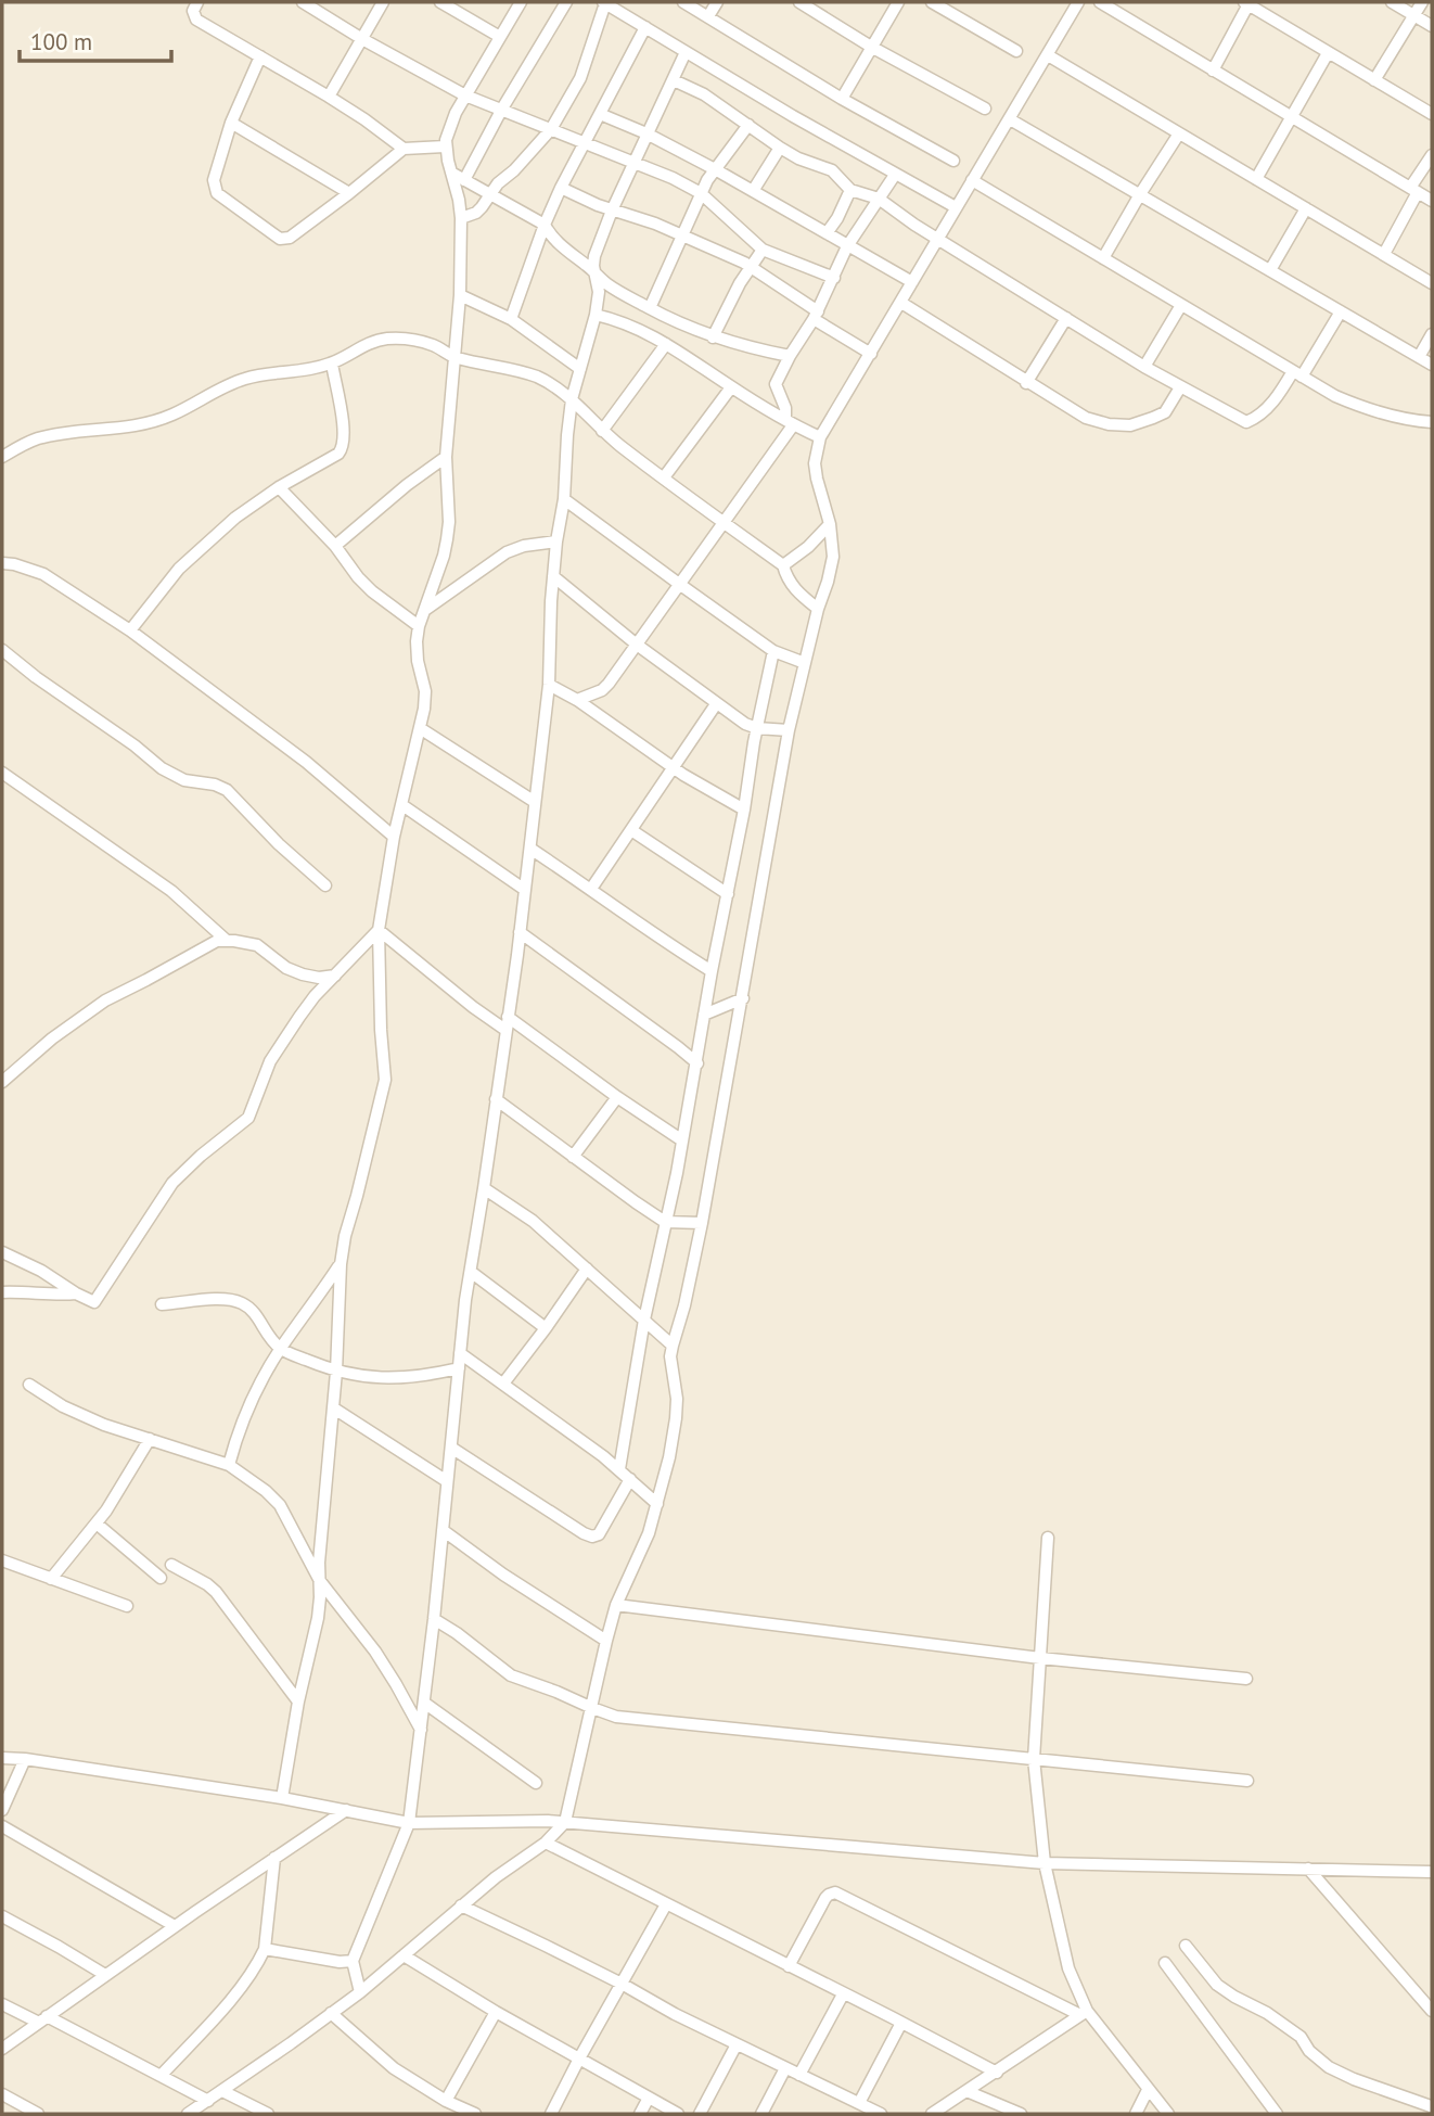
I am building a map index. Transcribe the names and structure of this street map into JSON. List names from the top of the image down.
{
  "scale_bar": "100 m"
}
